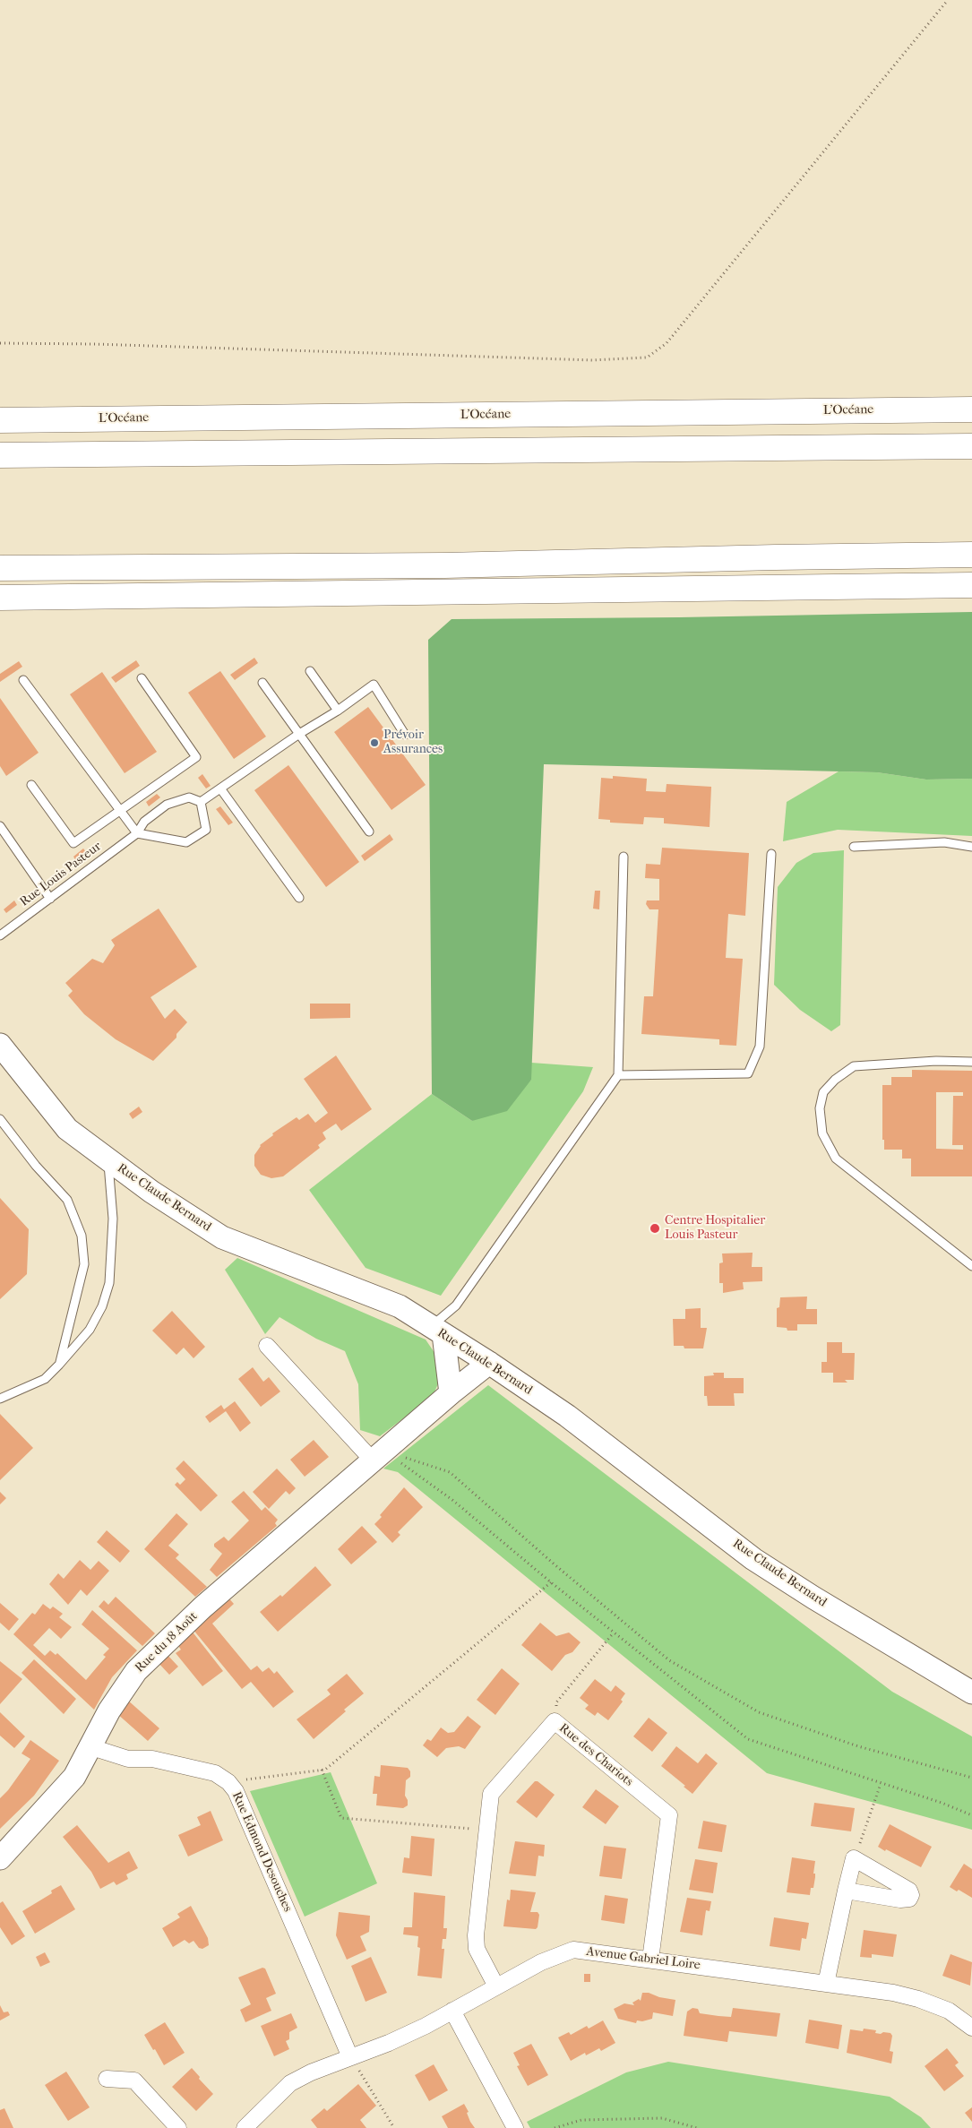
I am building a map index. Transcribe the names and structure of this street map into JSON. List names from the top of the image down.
{
  "streets": {
    "main road": ["L’Océane"],
    "street": [
      "Rue Claude Bernard",
      "Rue du 18 Août",
      "Rue des Chariots",
      "Rue Edmond Desouches",
      "Avenue Gabriel Loire"
    ],
    "lane": ["Rue Louis Pasteur"]
  },
  "crossings": [
    ["Rue Claude Bernard", "Rue du 18 Août"],
    ["Rue du 18 Août", "Rue Edmond Desouches"],
    ["Rue des Chariots", "Avenue Gabriel Loire"],
    ["Rue Edmond Desouches", "Avenue Gabriel Loire"]
  ],
  "places": ["Prévoir Assurances", "Centre Hospitalier Louis Pasteur"]
}
